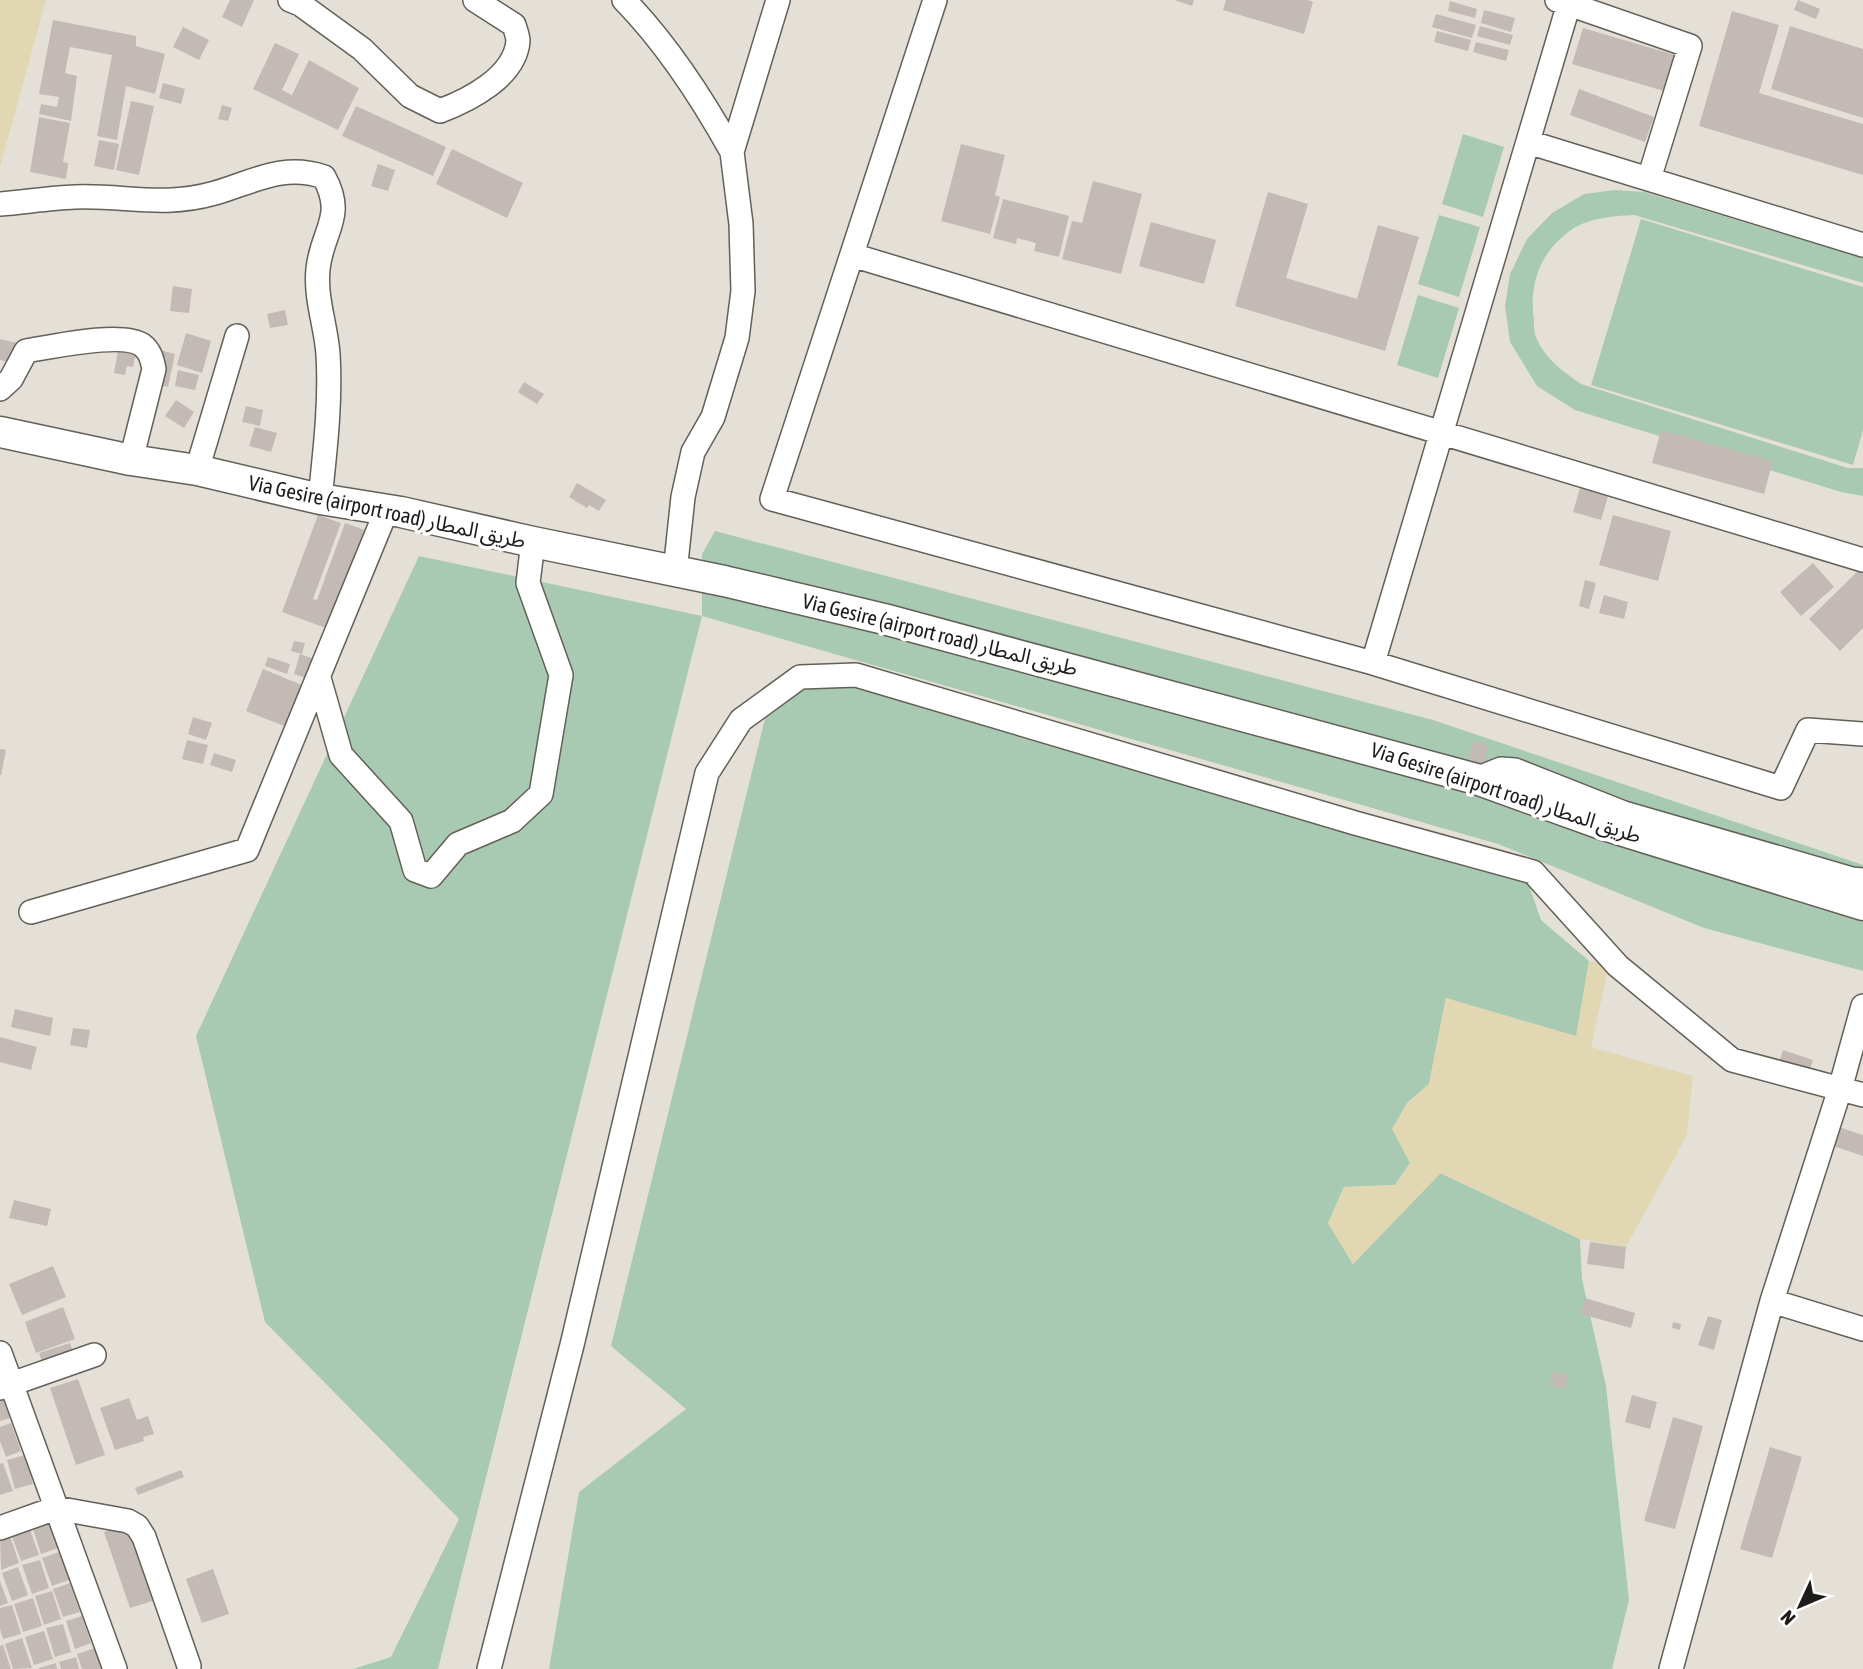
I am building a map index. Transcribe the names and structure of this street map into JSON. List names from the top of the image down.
{
  "streets": {
    "main road": ["Via Gesire (airport road) طريق المطار"]
  },
  "north": "bottom left"
}
